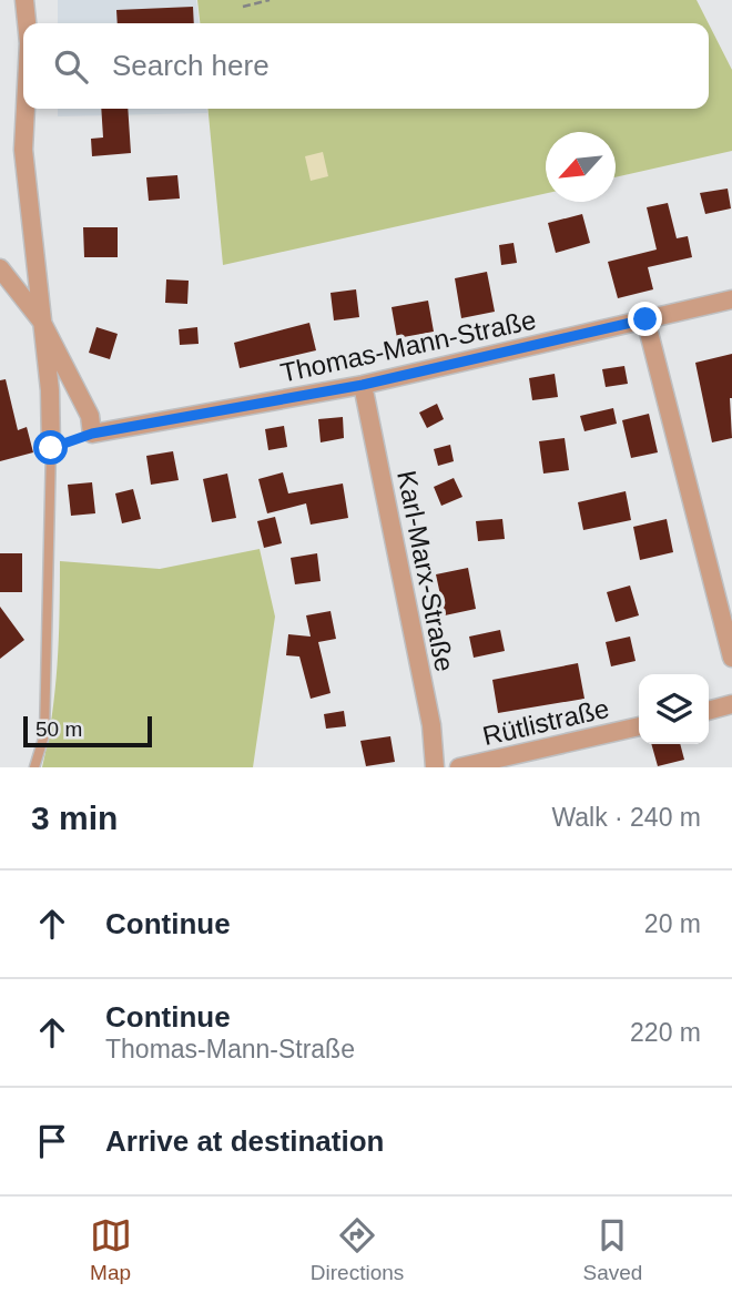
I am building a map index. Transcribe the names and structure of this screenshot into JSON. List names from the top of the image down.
{
  "streets": {
    "street": ["Thomas-Mann-Straße", "Karl-Marx-Straße", "Rütlistraße"]
  },
  "crossings": [
    ["Thomas-Mann-Straße", "Karl-Marx-Straße"]
  ],
  "scale_bar": "50 m",
  "north": "bottom left",
  "page": {
    "search": "Search here",
    "scale": "50 m",
    "heading": ["3 min", "Walk · 240 m"],
    "list": [
      ["Continue", "20 m"],
      ["Continue", "Thomas-Mann-Straße", "220 m"],
      "Arrive at destination"
    ],
    "nav": ["Map", "Directions", "Saved"]
  }
}
